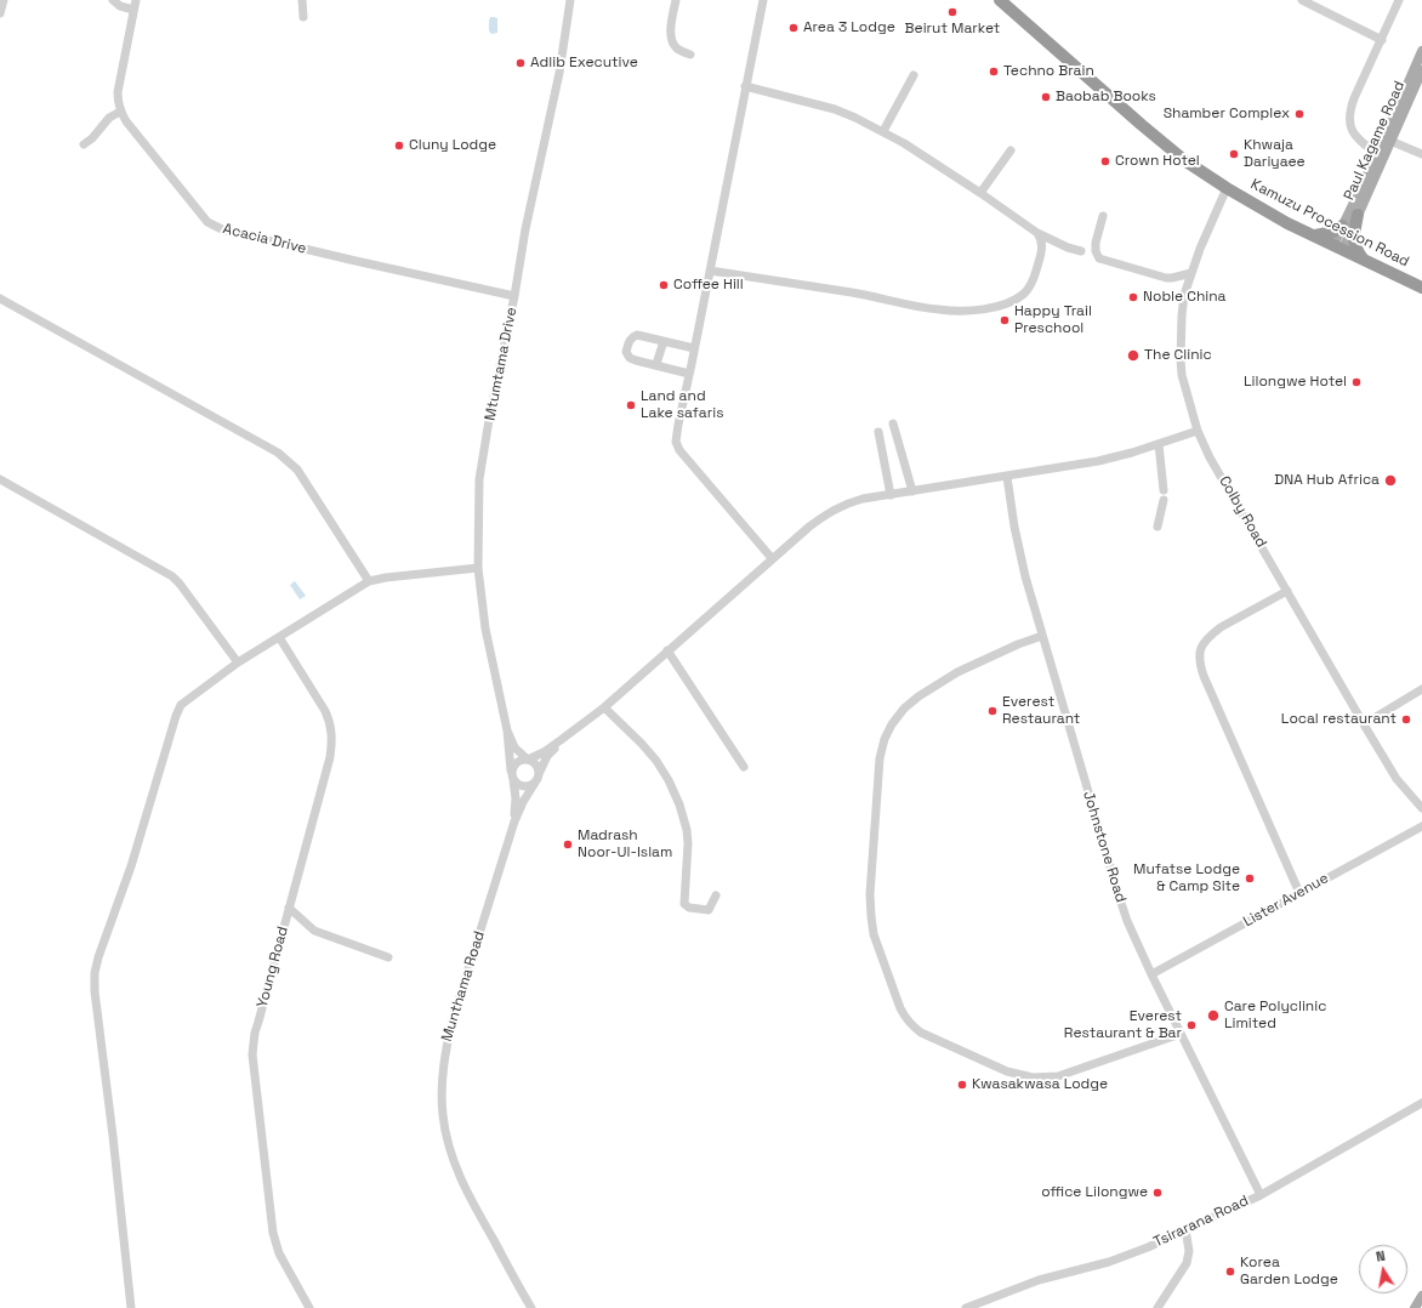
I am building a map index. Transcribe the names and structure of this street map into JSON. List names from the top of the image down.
{
  "streets": {
    "highway": ["Kamuzu Procession Road"],
    "main road": ["Paul Kagame Road"],
    "street": [
      "Acacia Drive",
      "Mtumtama Drive",
      "Colby Road",
      "Johnstone Road",
      "Lister Avenue",
      "Young Road",
      "Munthama Road",
      "Tsirarana Road"
    ]
  },
  "crossings": [
    ["Paul Kagame Road", "Kamuzu Procession Road"],
    ["Kamuzu Procession Road", "Colby Road"],
    ["Acacia Drive", "Mtumtama Drive"],
    ["Johnstone Road", "Lister Avenue"],
    ["Johnstone Road", "Tsirarana Road"]
  ],
  "places": [
    "Beirut Market",
    "Area 3 Lodge",
    "Adlib Executive",
    "Techno Brain",
    "Baobab Books",
    "Shamber Complex",
    "Cluny Lodge",
    "Khwaja Dariyaee",
    "Crown Hotel",
    "Coffee Hill",
    "Noble China",
    "Happy Trail Preschool",
    "The Clinic",
    "Lilongwe Hotel",
    "Land and Lake safaris",
    "DNA Hub Africa",
    "Everest Restaurant",
    "Local restaurant",
    "Madrash Noor-Ul-Islam",
    "Mufatse Lodge & Camp Site",
    "Care Polyclinic Limited",
    "Everest Restaurant & Bar",
    "Kwasakwasa Lodge",
    "office Lilongwe",
    "Korea Garden Lodge"
  ],
  "north": "top"
}
